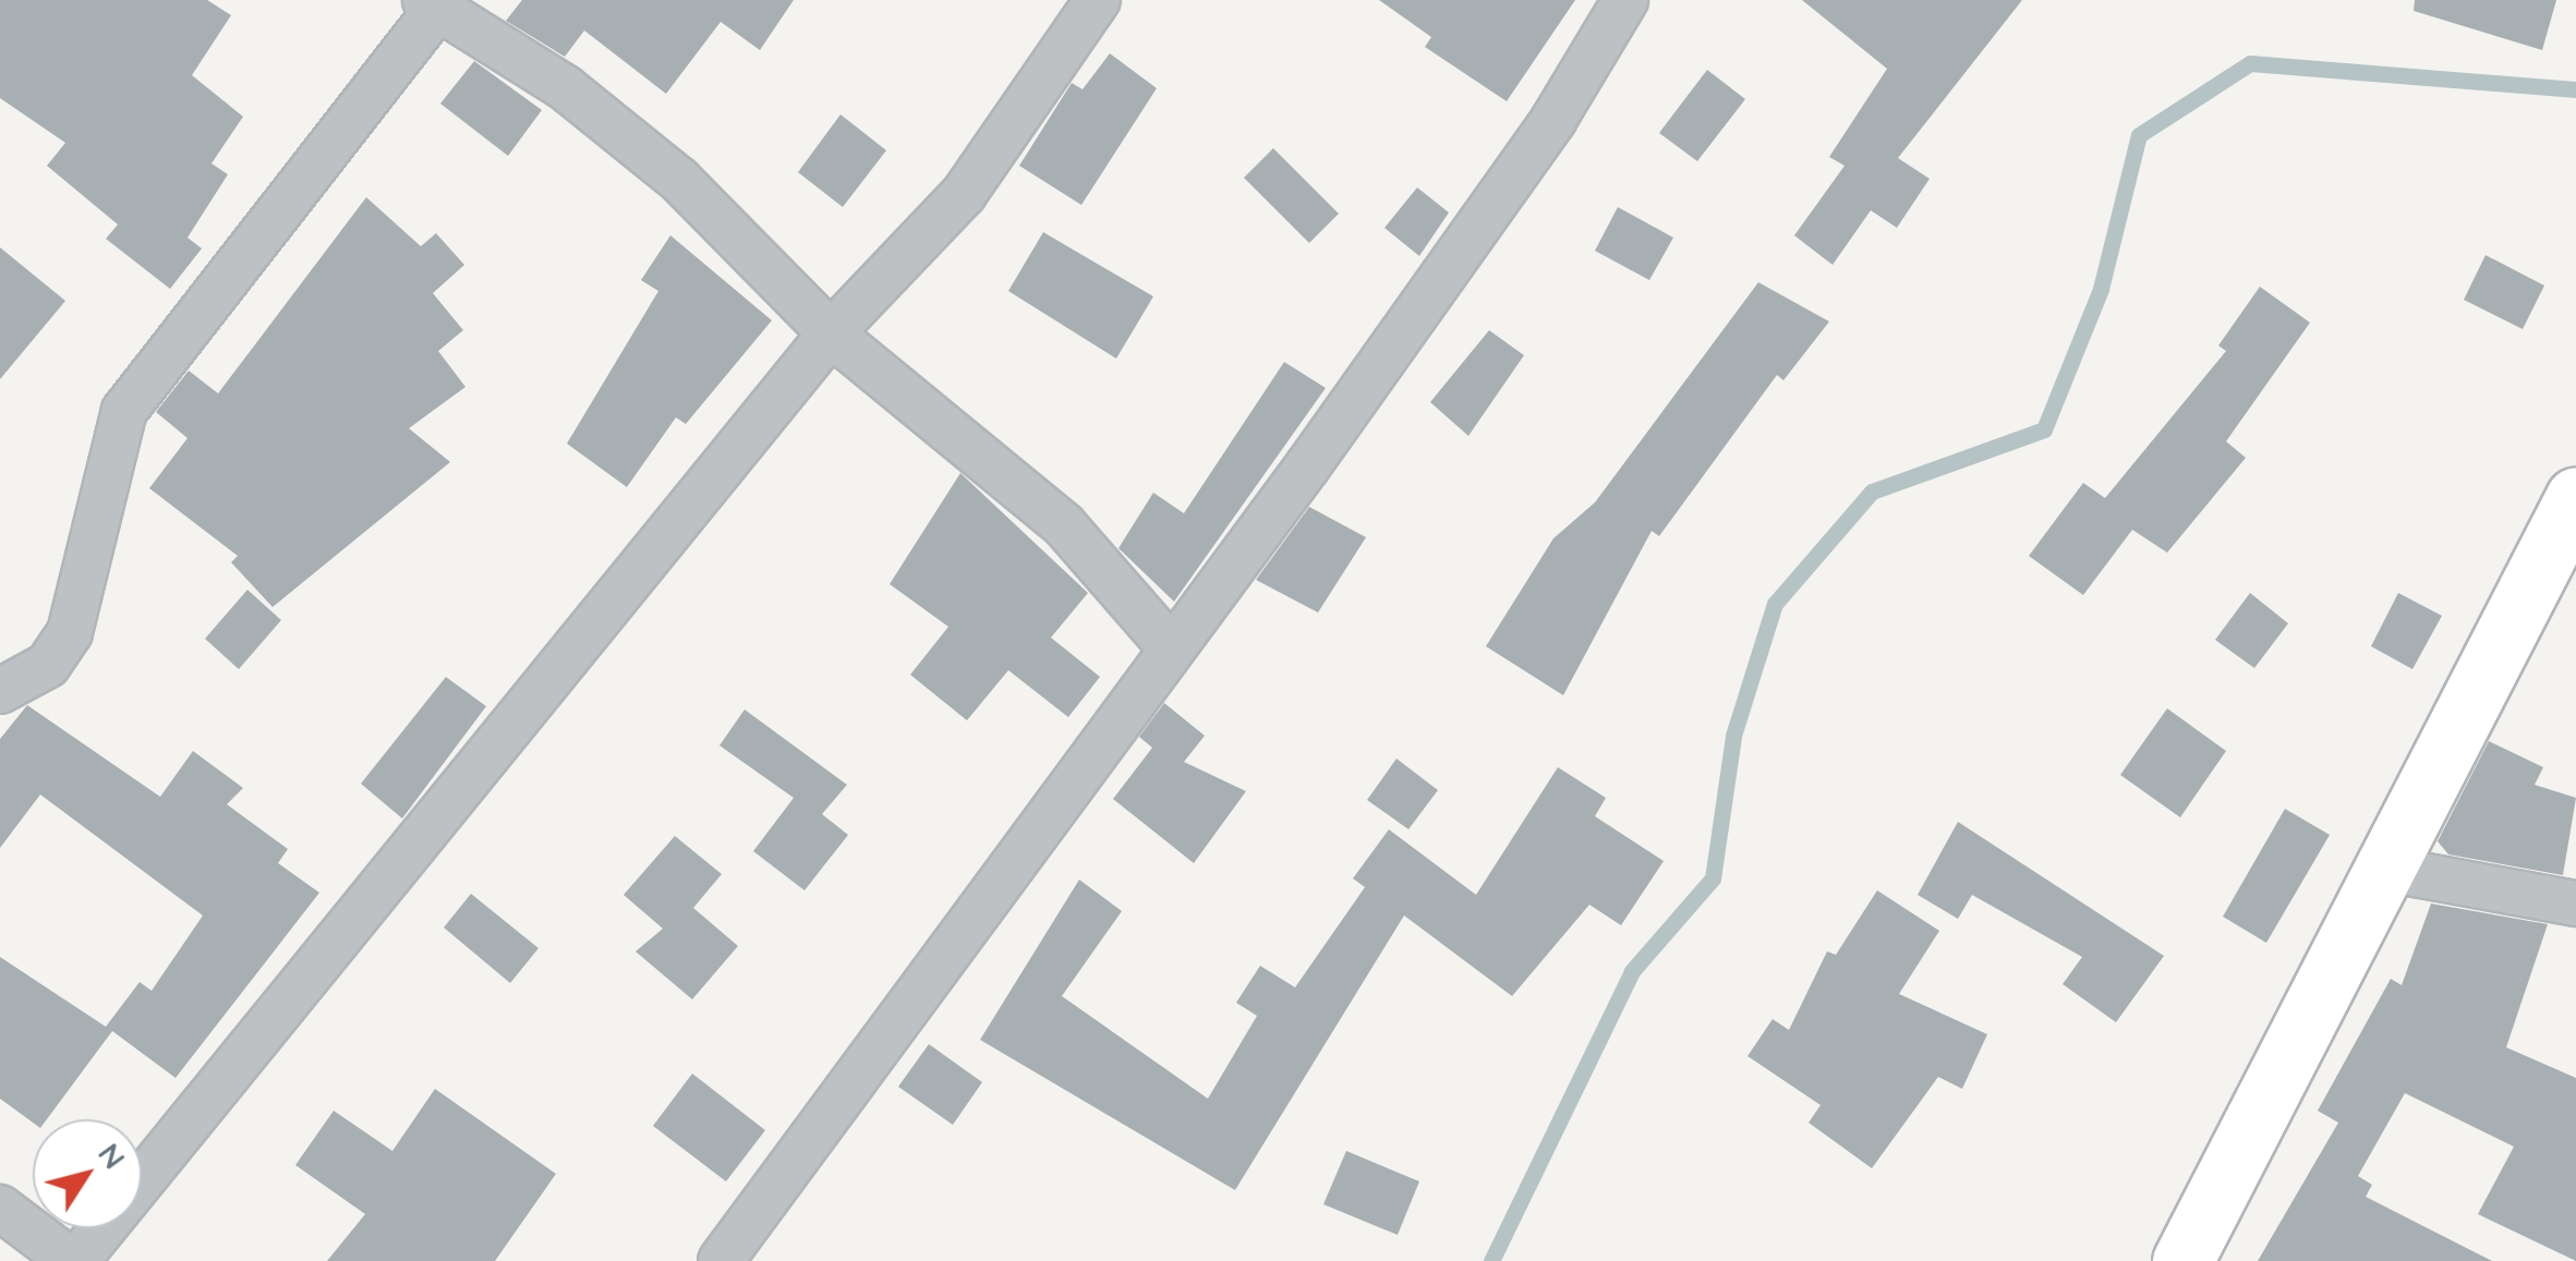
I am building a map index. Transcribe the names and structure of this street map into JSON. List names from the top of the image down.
{
  "north": "top right"
}
